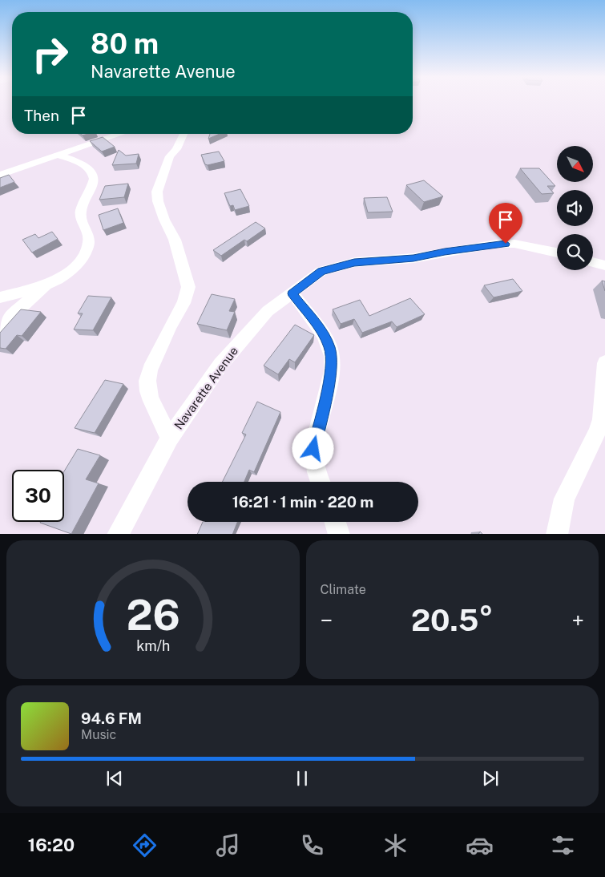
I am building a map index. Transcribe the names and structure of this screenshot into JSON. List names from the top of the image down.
{
  "streets": {
    "street": ["Navarette Avenue"]
  },
  "north": "bottom right",
  "page": {
    "turn": ["80 m", "Navarette Avenue"],
    "then": "Then",
    "limit": "30",
    "trip": "16:21 · 1 min · 220 m",
    "tile": "Climate",
    "heat": ["−", "20.5°", "+"],
    "song": ["94.6 FM", "Music"],
    "tabs": "16:20",
    "gauge": ["26", "km/h"]
  }
}
